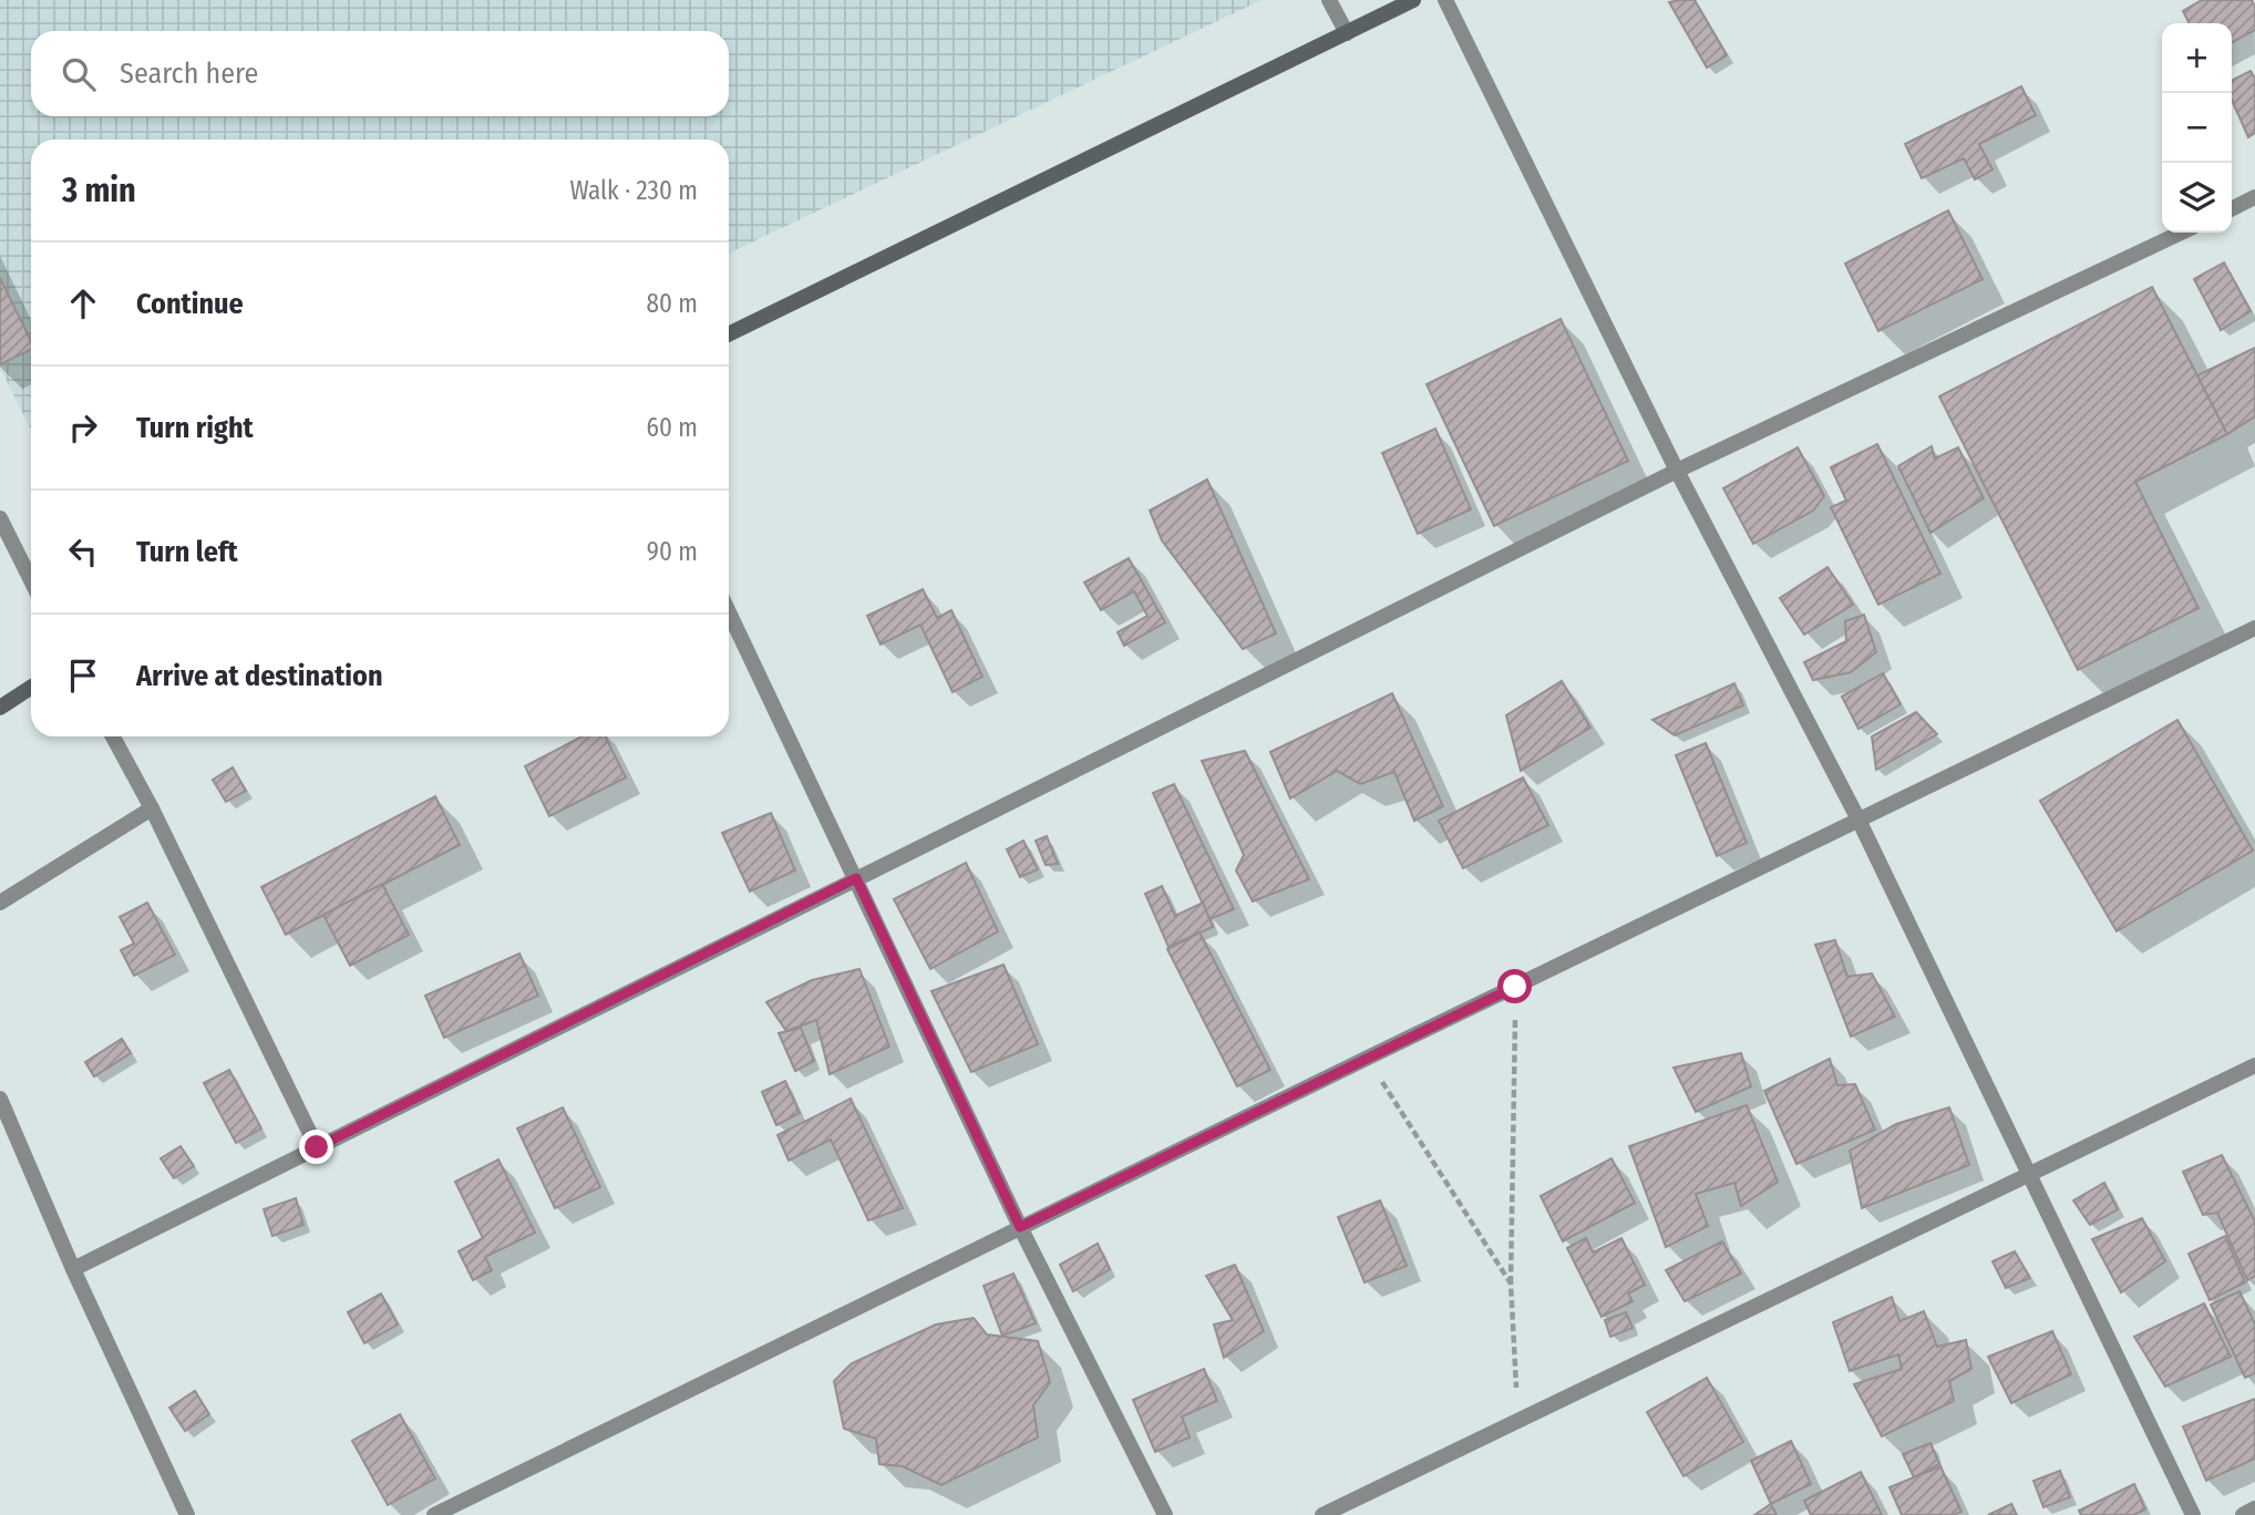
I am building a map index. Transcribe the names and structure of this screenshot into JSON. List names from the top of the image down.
{
  "page": {
    "map_buttons": ["+", "−"],
    "search": "Search here",
    "heading": ["3 min", "Walk · 230 m"],
    "list": [
      ["Continue", "80 m"],
      ["Turn right", "60 m"],
      ["Turn left", "90 m"],
      "Arrive at destination"
    ]
  }
}
